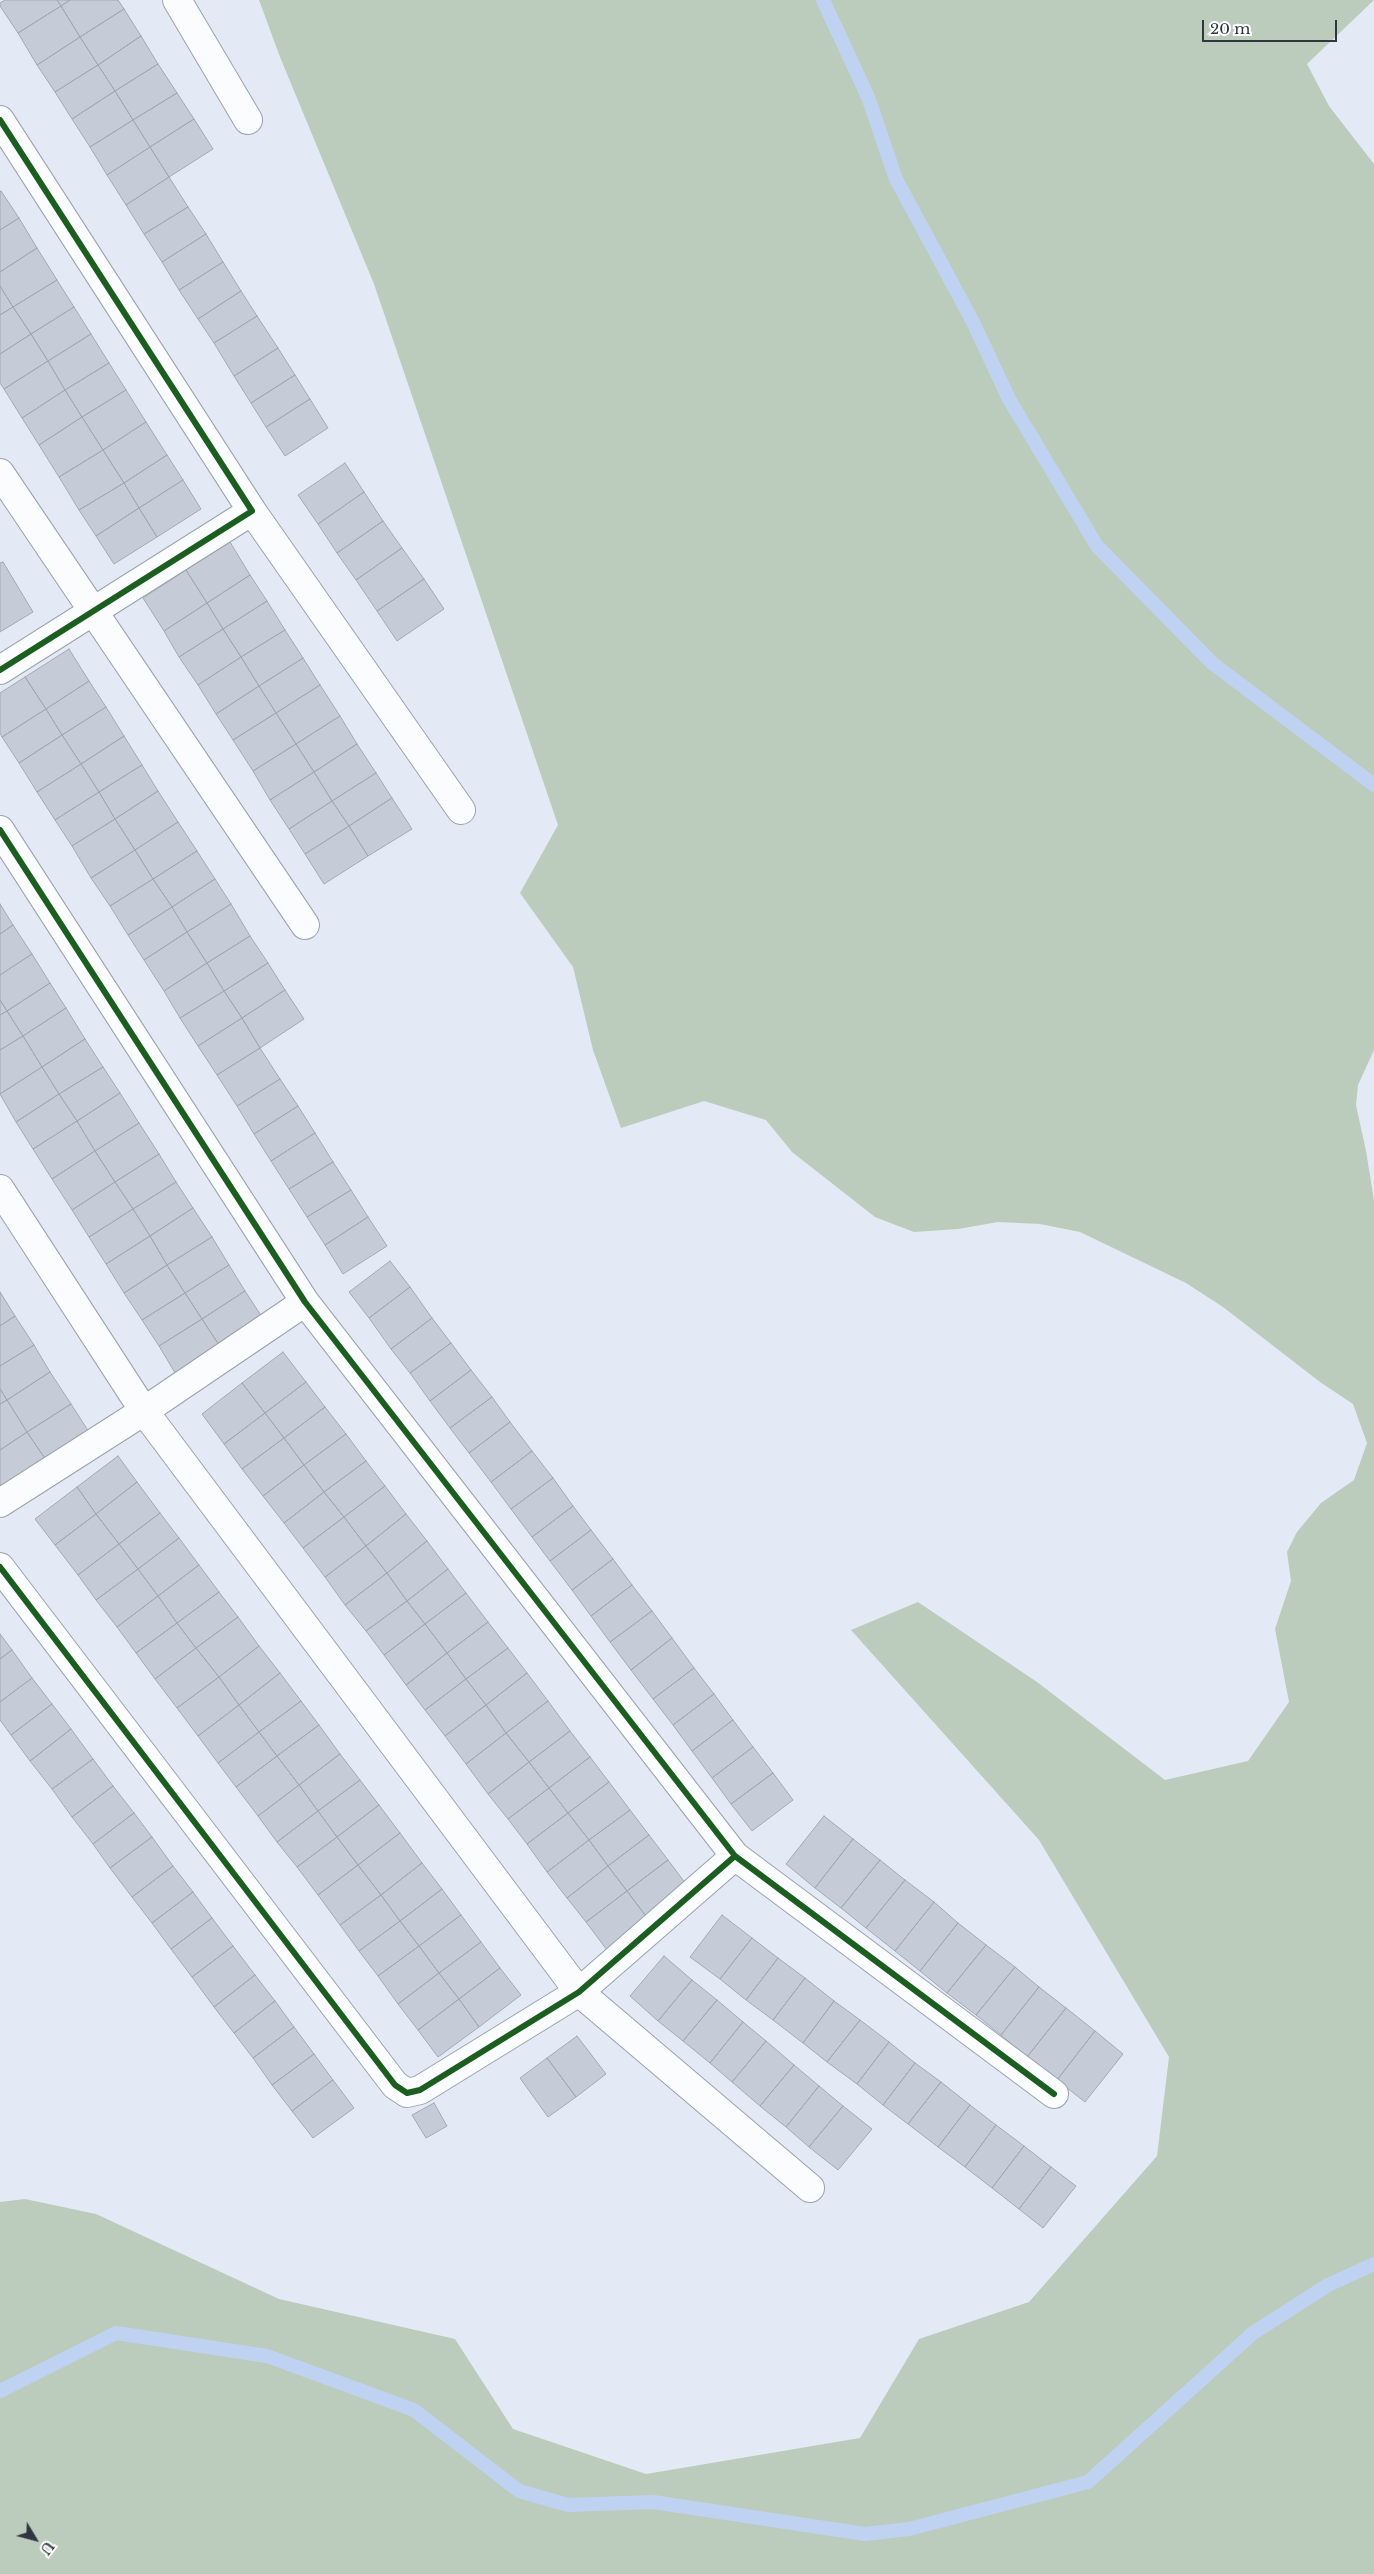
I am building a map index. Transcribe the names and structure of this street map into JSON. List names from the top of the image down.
{
  "scale_bar": "20 m",
  "north": "bottom right"
}
